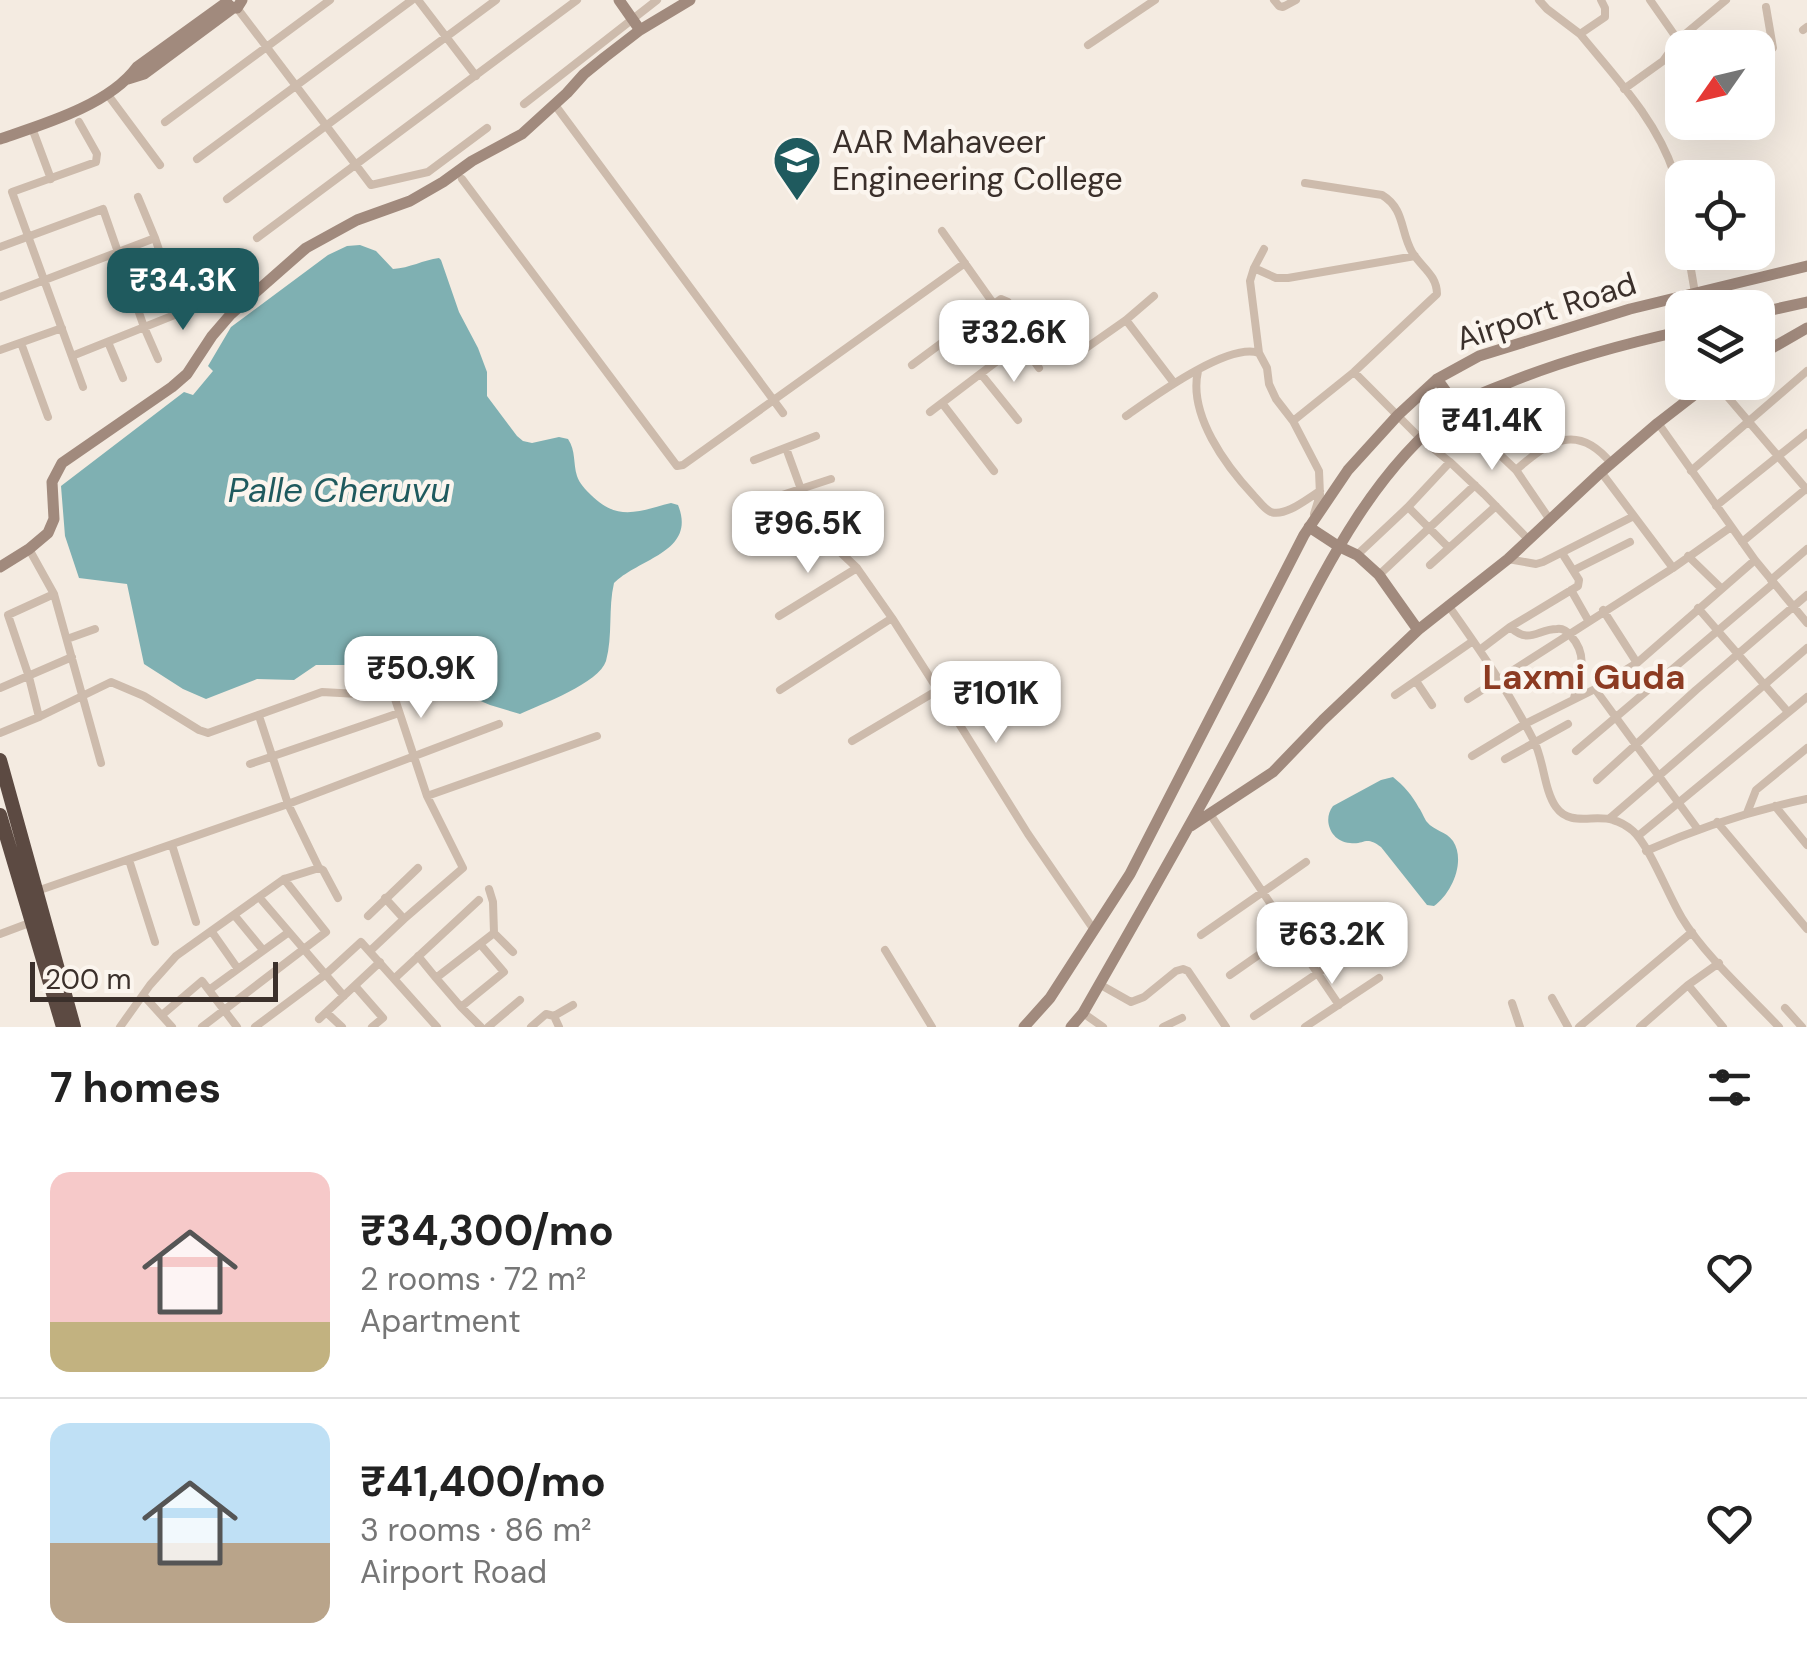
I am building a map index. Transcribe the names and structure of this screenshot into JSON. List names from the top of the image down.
{
  "streets": {
    "main road": ["Airport Road"]
  },
  "districts": ["Laxmi Guda"],
  "water": ["Palle Cheruvu"],
  "places": {
    "school or university": ["AAR Mahaveer Engineering College"]
  },
  "scale_bar": "200 m",
  "north": "bottom left",
  "page": {
    "price": [
      "₹34.3K",
      "₹32.6K",
      "₹41.4K",
      "₹96.5K",
      "₹50.9K",
      "₹101K",
      "₹63.2K"
    ],
    "scale": "200 m",
    "heading": "7 homes",
    "list": [
      {
        "name": "₹34,300/mo",
        "note": "2 rooms · 72 m² · Apartment"
      },
      {
        "name": "₹41,400/mo",
        "note": "3 rooms · 86 m² · Airport Road"
      }
    ]
  }
}
